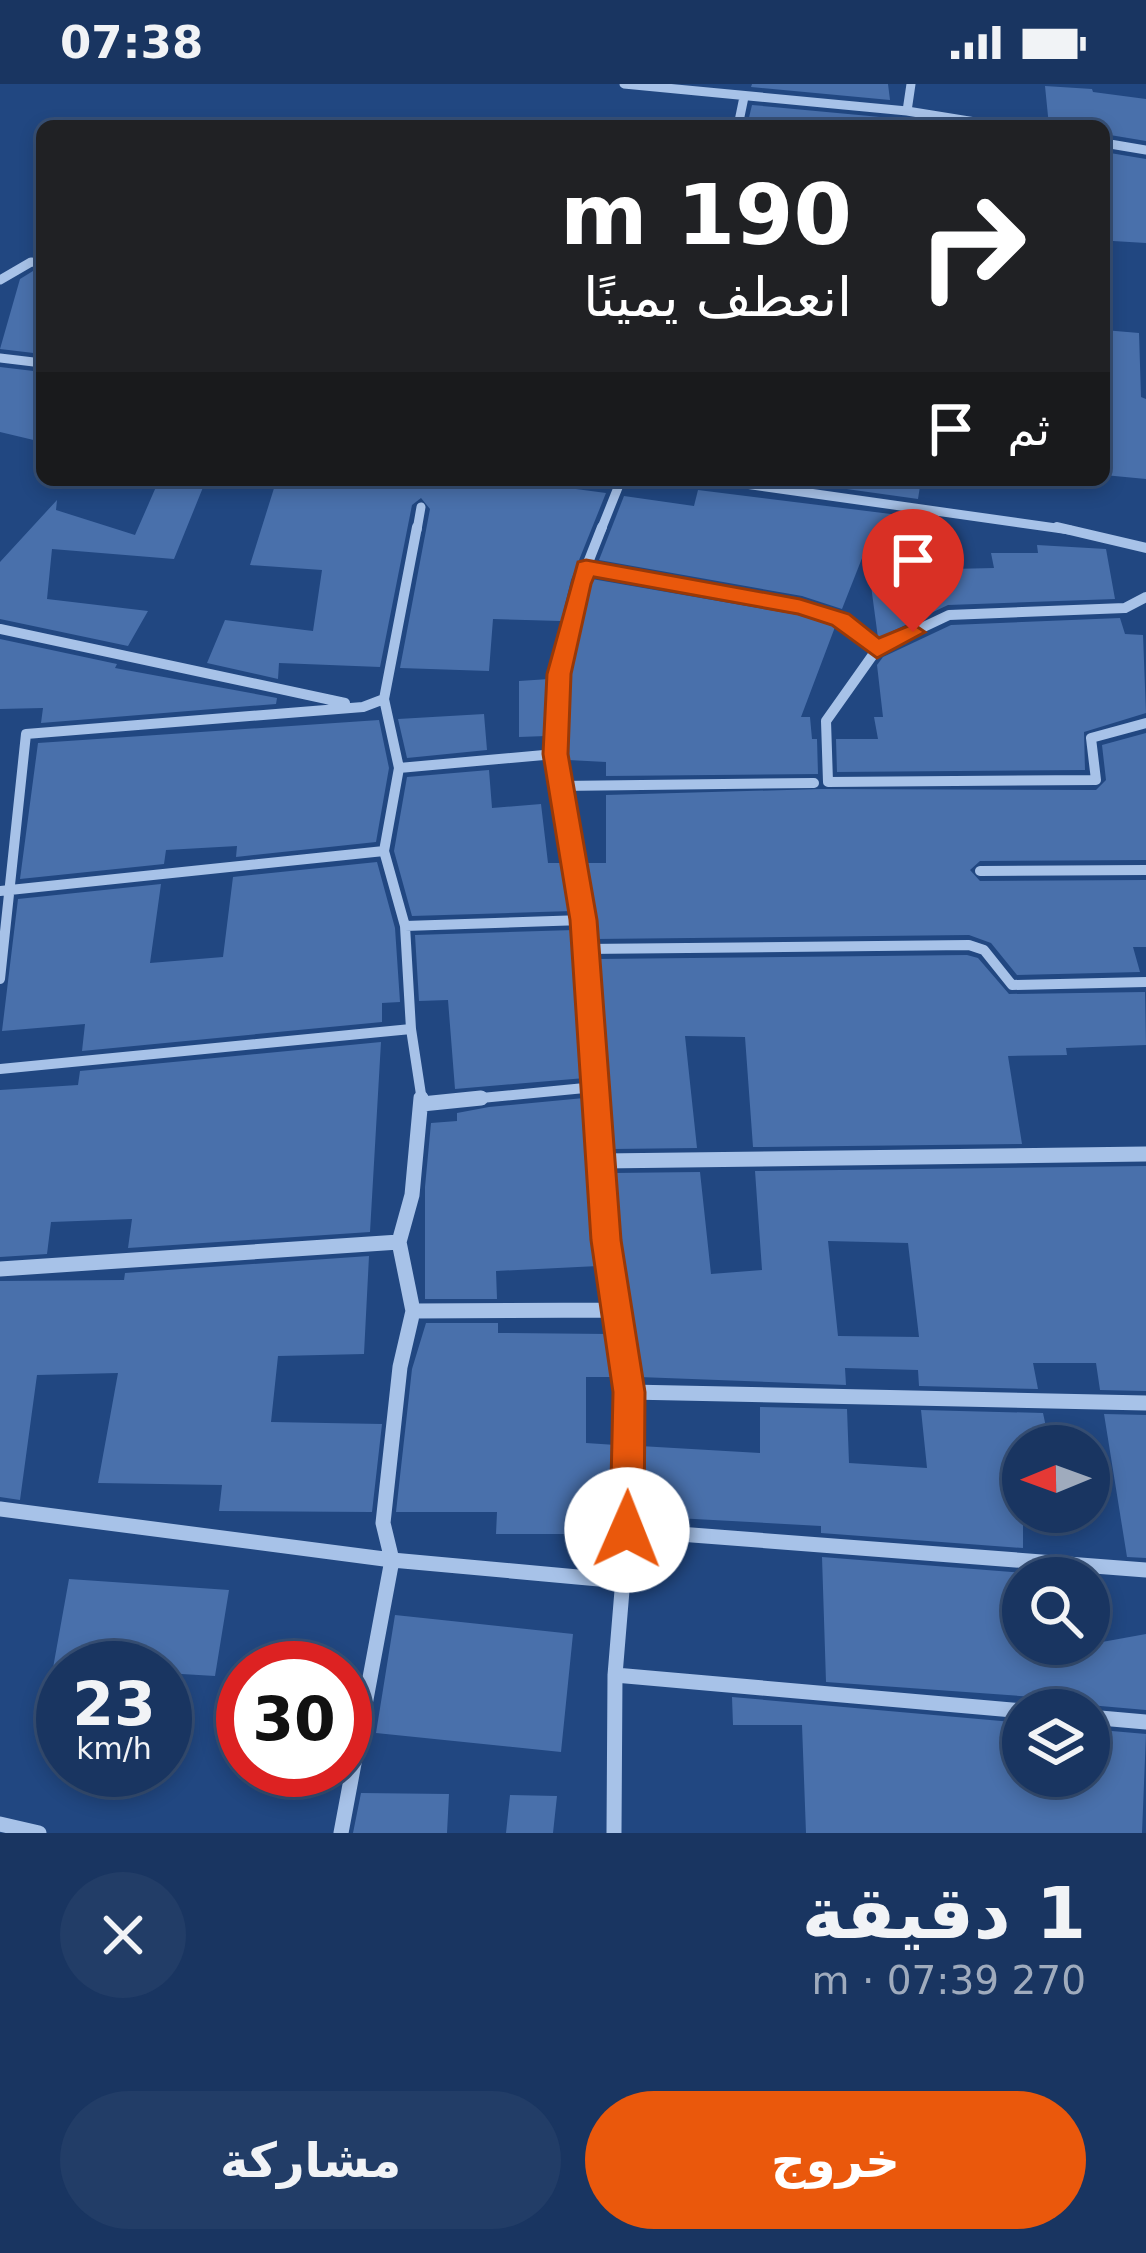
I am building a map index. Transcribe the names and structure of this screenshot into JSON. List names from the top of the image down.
{
  "north": "left",
  "page": {
    "status": "07:38",
    "turn": ["190 m", "انعطف يمينًا"],
    "then": "ثم",
    "speed": "23 km/h",
    "limit": "30",
    "heading": ["1 دقيقة", "270 m · 07:39"],
    "buttons": ["خروج", "مشاركة"]
  }
}
